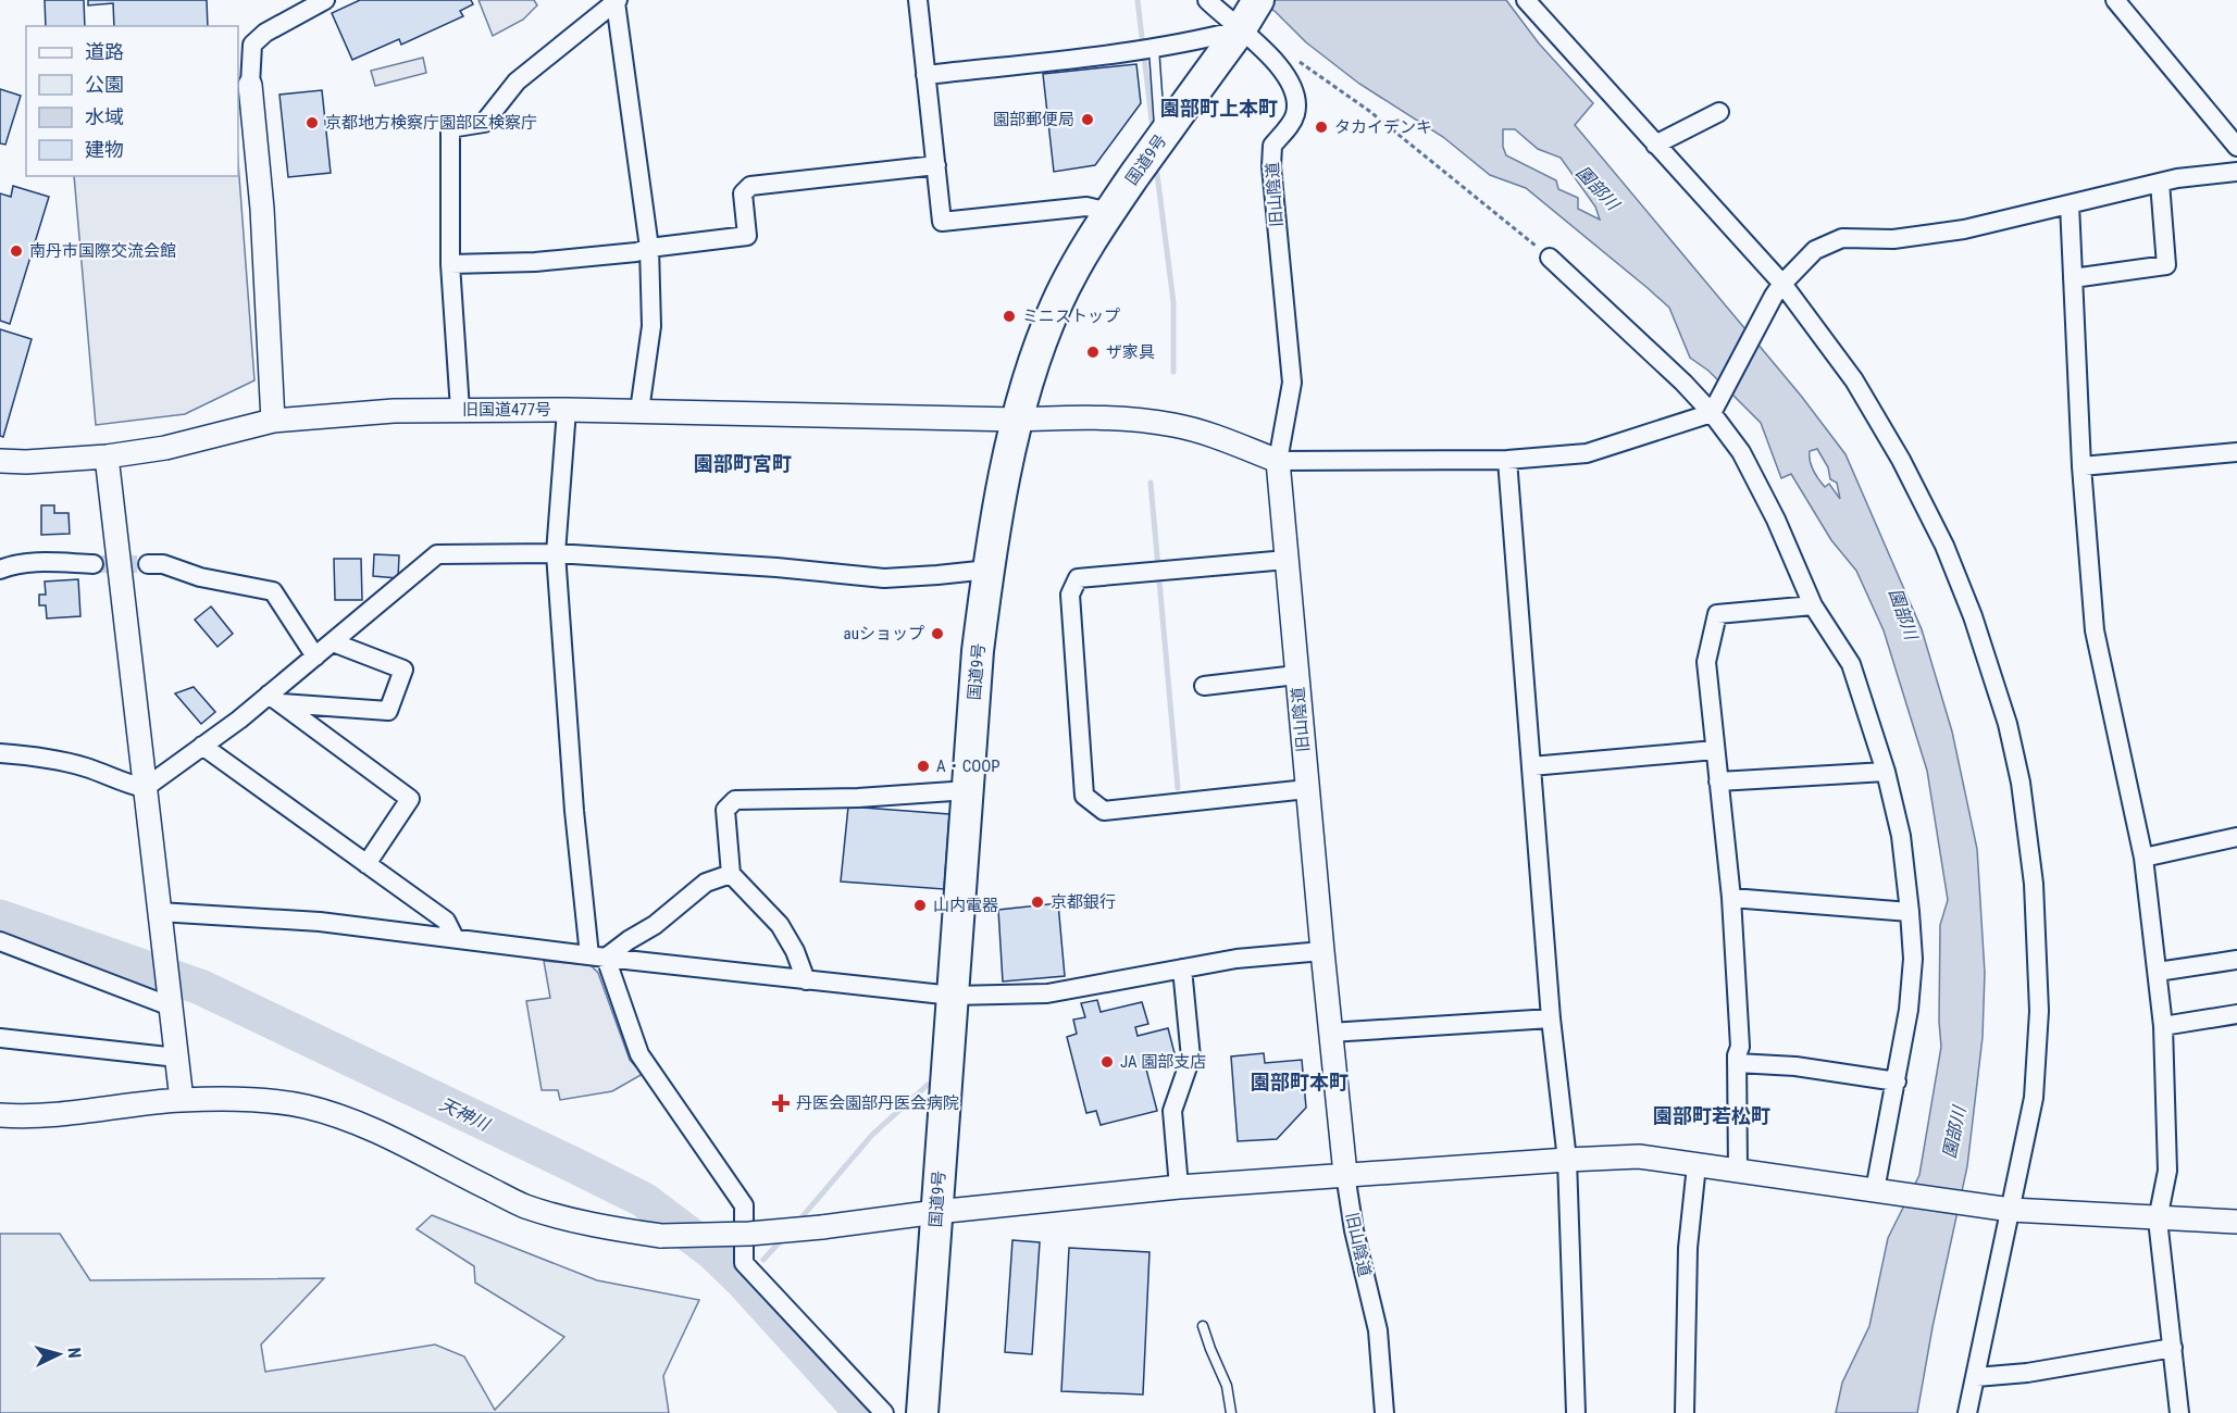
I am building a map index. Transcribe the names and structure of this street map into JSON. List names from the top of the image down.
{
  "streets": {
    "highway": ["国道9号"],
    "street": ["旧山陰道", "旧国道477号"]
  },
  "crossings": [
    ["国道9号", "旧山陰道"],
    ["国道9号", "旧国道477号"],
    ["旧山陰道", "旧国道477号"]
  ],
  "districts": [
    "園部町上本町",
    "園部町宮町",
    "園部町本町",
    "園部町若松町"
  ],
  "water": ["園部川", "天神川"],
  "places": {
    "other": [
      "園部郵便局",
      "京都地方検察庁園部区検察庁",
      "タカイデンキ",
      "南丹市国際交流会館",
      "ミニストップ",
      "ザ家具",
      "auショップ",
      "A・COOP",
      "京都銀行",
      "山内電器",
      "JA 園部支店"
    ],
    "health": ["丹医会園部丹医会病院"]
  },
  "legend": [
    "道路",
    "公園",
    "水域",
    "建物"
  ],
  "north": "right"
}
